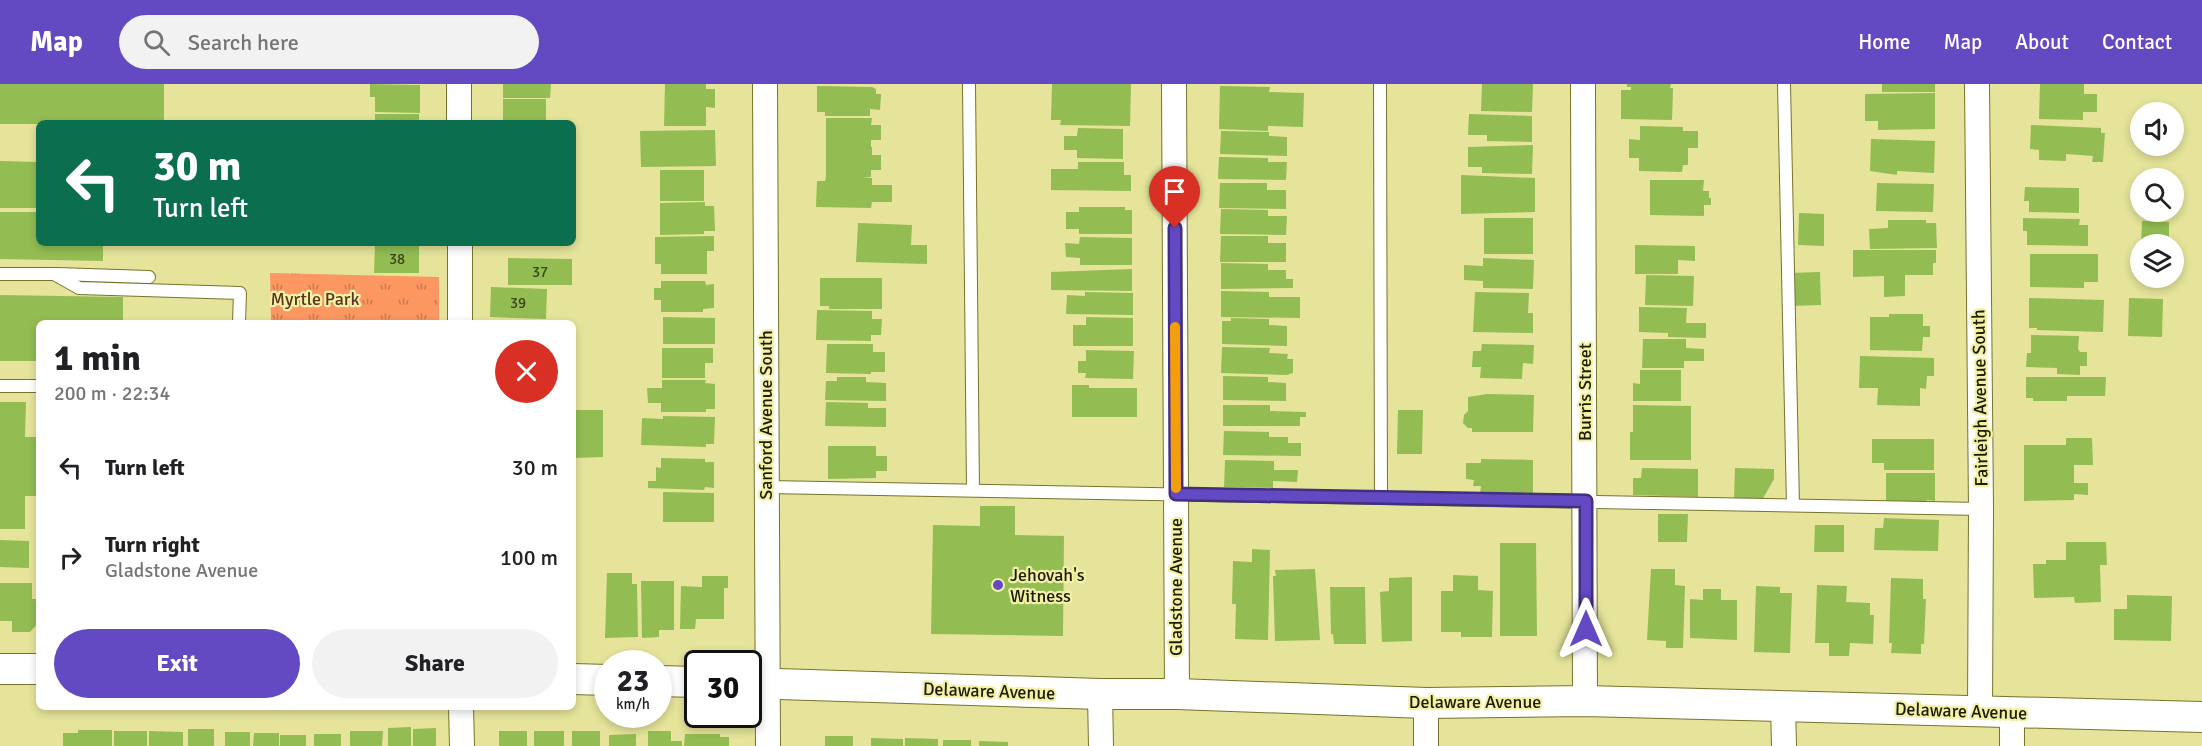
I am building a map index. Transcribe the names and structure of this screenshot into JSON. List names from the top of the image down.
{
  "streets": {
    "street": [
      "Burris Street",
      "Fairleigh Avenue South",
      "Sanford Avenue South",
      "Gladstone Avenue",
      "Delaware Avenue"
    ]
  },
  "crossings": [
    ["Burris Street", "Delaware Avenue"],
    ["Fairleigh Avenue South", "Delaware Avenue"],
    ["Gladstone Avenue", "Delaware Avenue"]
  ],
  "parks": ["Myrtle Park"],
  "places": ["Jehovah's Witness"],
  "house_numbers": ["38", "37", "39"],
  "page": {
    "header": "Map",
    "search": "Search here",
    "nav": [
      "Home",
      "Map",
      "About",
      "Contact"
    ],
    "turn": ["30 m", "Turn left"],
    "heading": ["1 min", "200 m · 22:34"],
    "list": [
      {
        "name": "Turn left",
        "value": "30 m"
      },
      {
        "name": "Turn right",
        "note": "Gladstone Avenue",
        "value": "100 m"
      }
    ],
    "buttons": ["Exit", "Share"],
    "speed": "23 km/h",
    "limit": "30"
  }
}
